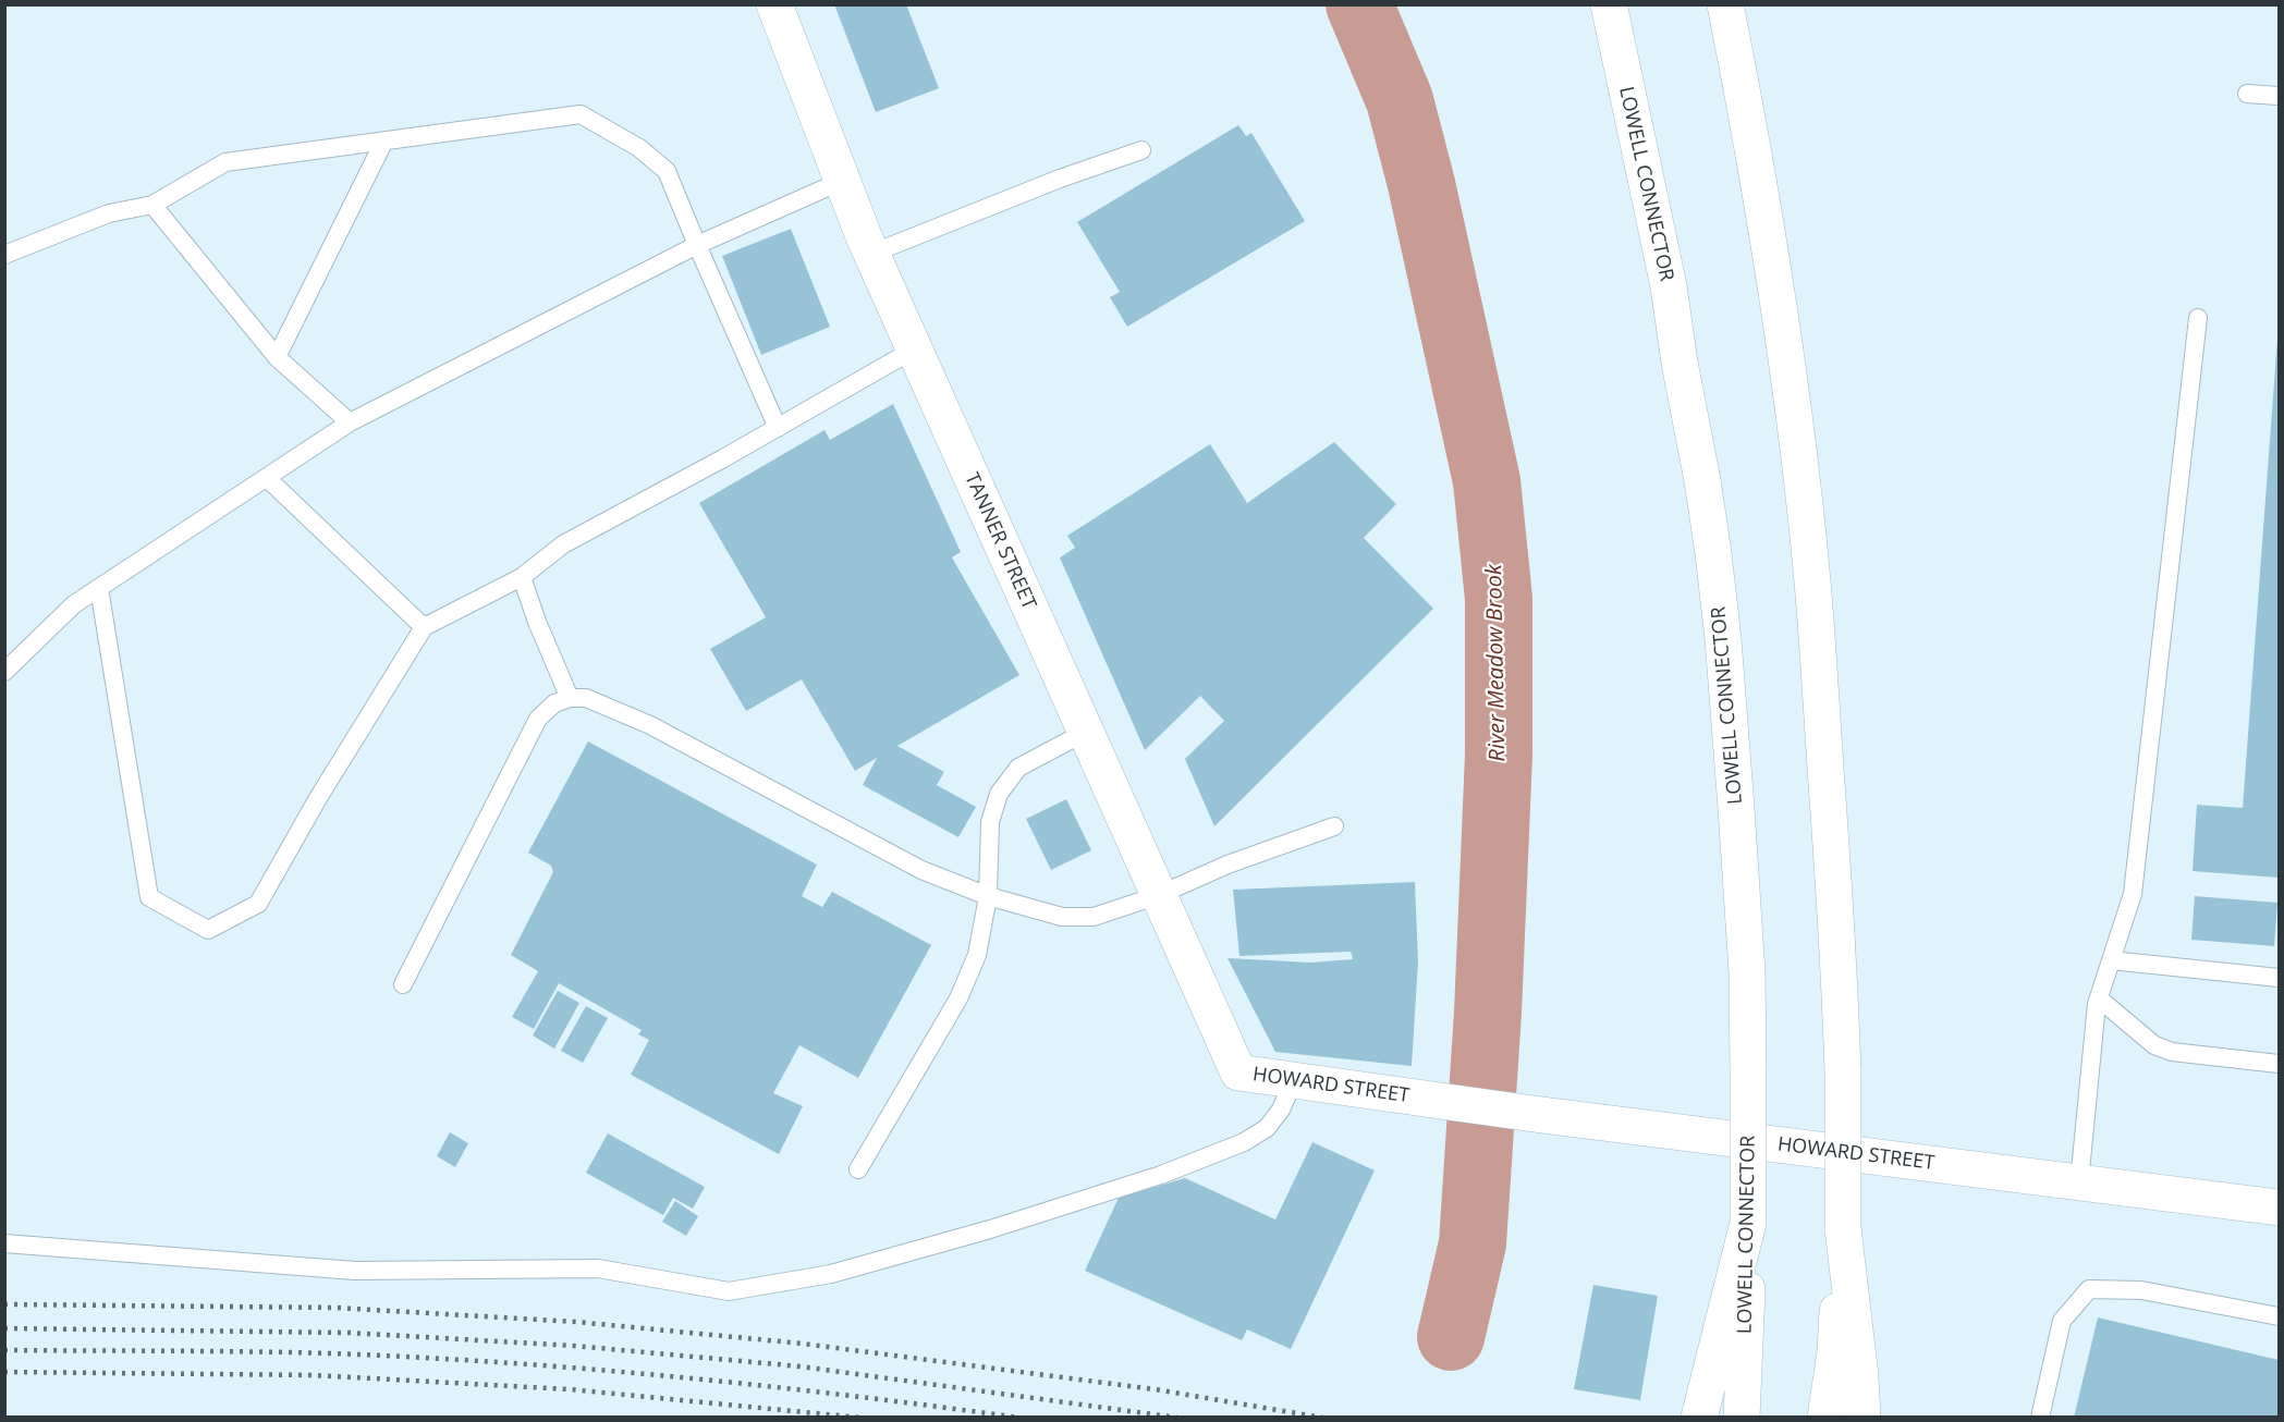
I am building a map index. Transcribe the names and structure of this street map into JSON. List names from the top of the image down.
{
  "streets": {
    "main road": ["LOWELL CONNECTOR", "TANNER STREET", "HOWARD STREET"]
  },
  "crossings": [
    ["TANNER STREET", "HOWARD STREET"]
  ],
  "water": ["River Meadow Brook"]
}
